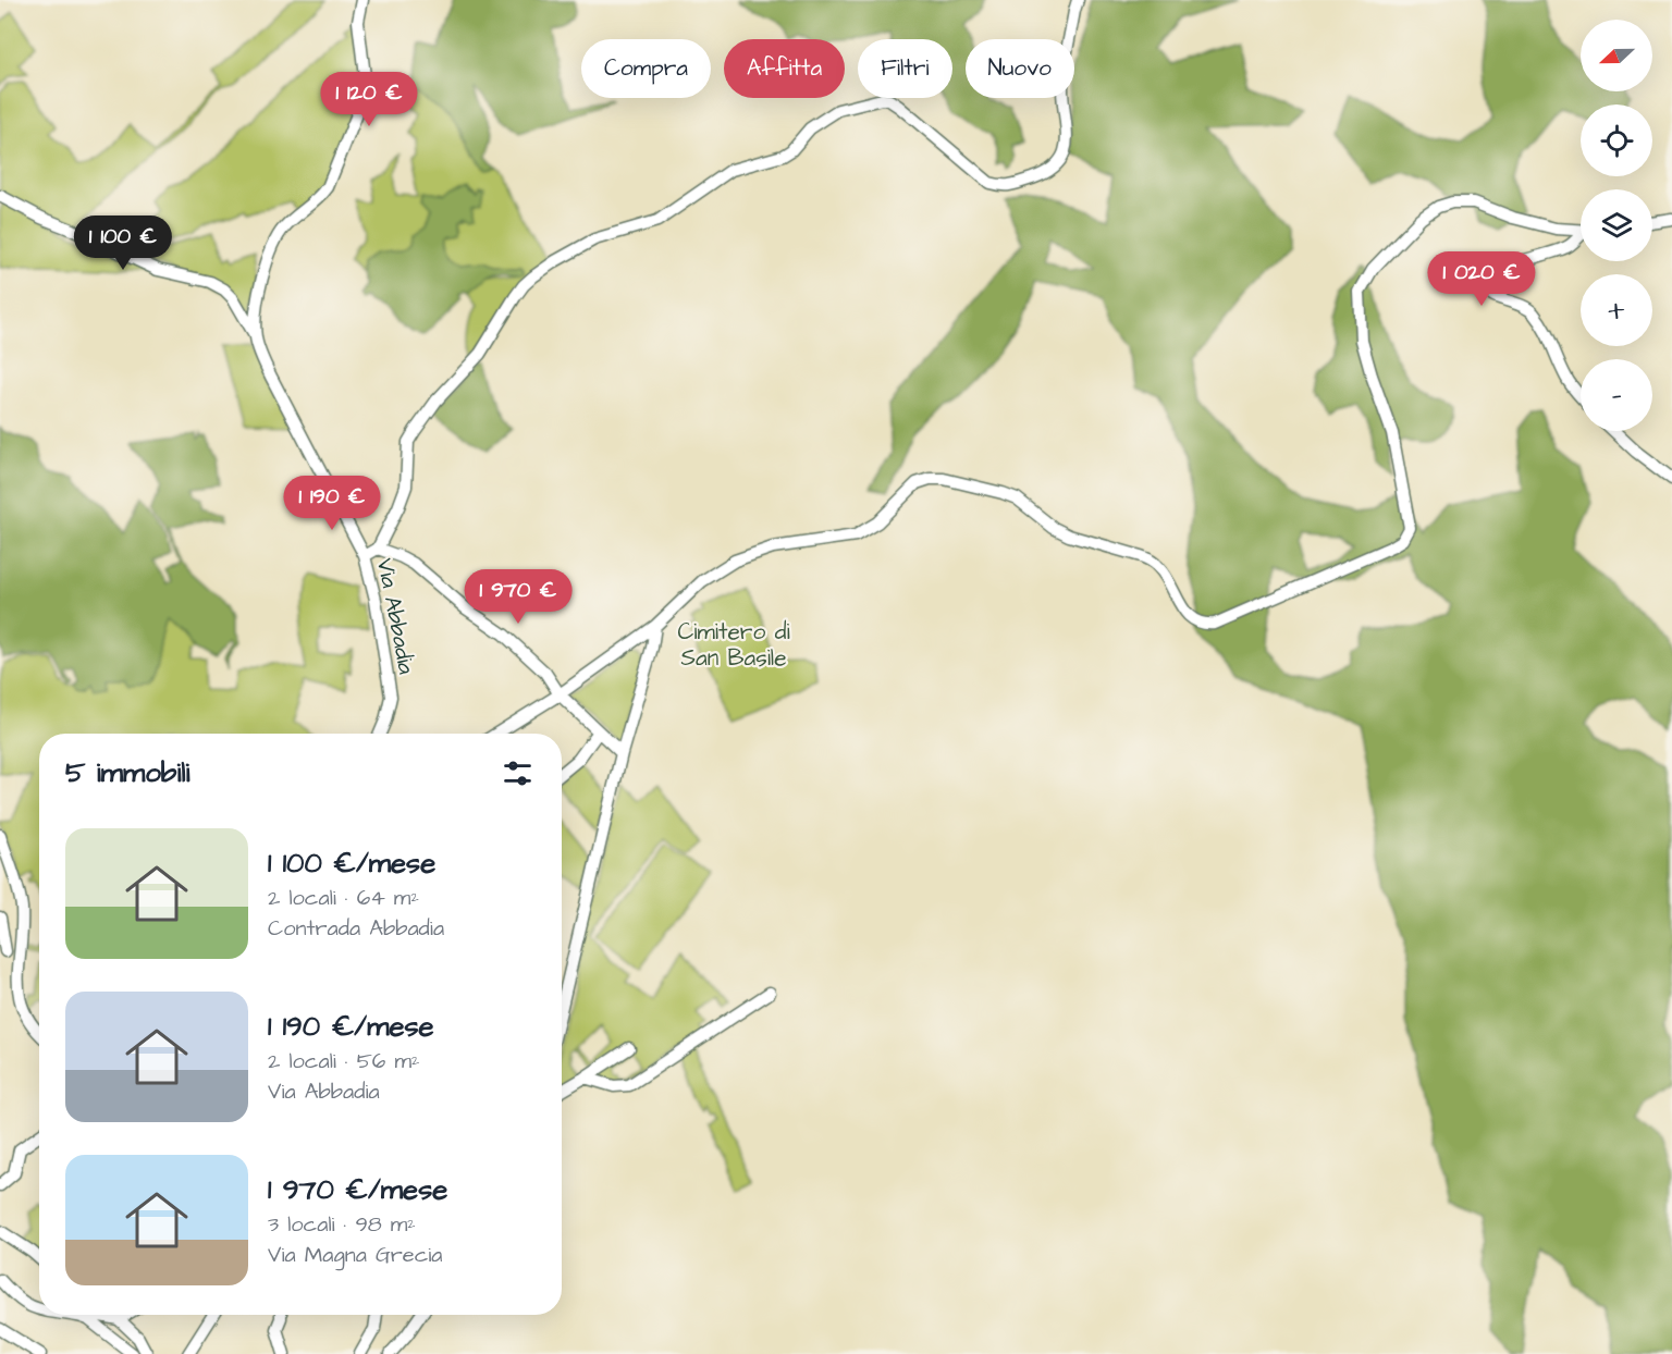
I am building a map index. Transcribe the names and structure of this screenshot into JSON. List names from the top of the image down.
{
  "streets": {
    "street": ["Via Abbadia"]
  },
  "parks": ["Cimitero di San Basile"],
  "north": "left",
  "page": {
    "map_buttons": ["+", "−"],
    "chip": [
      "Compra",
      "Affitta",
      "Filtri",
      "Nuovo"
    ],
    "price": [
      "1 120 €",
      "1 100 €",
      "1 020 €",
      "1 190 €",
      "1 970 €"
    ],
    "heading": "5 immobili",
    "list": [
      {
        "name": "1 100 €/mese",
        "note": "2 locali · 64 m² · Contrada Abbadia"
      },
      {
        "name": "1 190 €/mese",
        "note": "2 locali · 56 m² · Via Abbadia"
      },
      {
        "name": "1 970 €/mese",
        "note": "3 locali · 98 m² · Via Magna Grecia"
      }
    ]
  }
}
